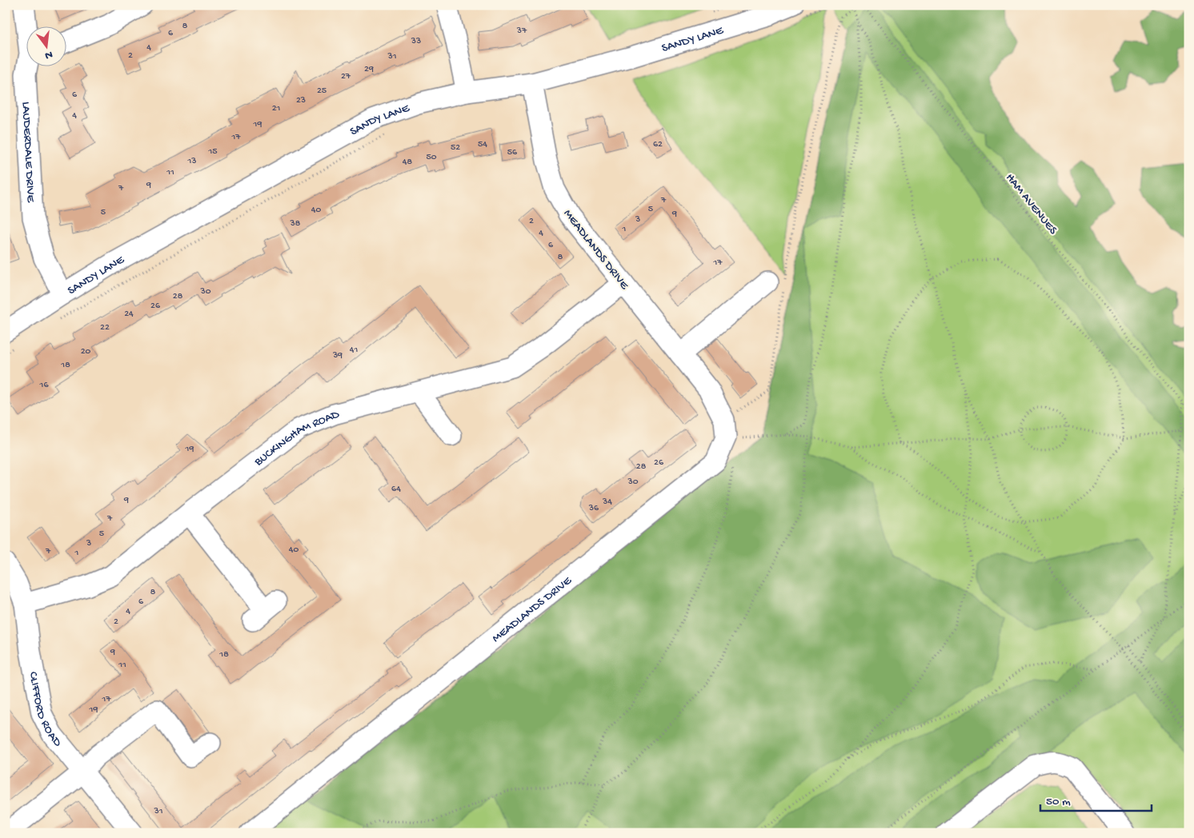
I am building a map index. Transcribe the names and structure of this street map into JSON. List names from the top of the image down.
{
  "streets": {
    "street": [
      "SANDY LANE",
      "LAUDERDALE DRIVE",
      "MEADLANDS DRIVE",
      "BUCKINGHAM ROAD",
      "CLIFFORD ROAD"
    ],
    "path": ["HAM AVENUES"]
  },
  "crossings": [
    ["SANDY LANE", "LAUDERDALE DRIVE"],
    ["SANDY LANE", "MEADLANDS DRIVE"],
    ["MEADLANDS DRIVE", "BUCKINGHAM ROAD"],
    ["BUCKINGHAM ROAD", "CLIFFORD ROAD"]
  ],
  "house_numbers": [
    "8",
    "37",
    "6",
    "33",
    "4",
    "2",
    "31",
    "29",
    "27",
    "25",
    "6",
    "23",
    "21",
    "4",
    "19",
    "17",
    "54",
    "62",
    "52",
    "15",
    "56",
    "50",
    "13",
    "48",
    "11",
    "9",
    "7",
    "7",
    "5",
    "40",
    "5",
    "9",
    "3",
    "2",
    "38",
    "1",
    "4",
    "6",
    "8",
    "17",
    "30",
    "28",
    "26",
    "24",
    "22",
    "41",
    "20",
    "39",
    "18",
    "16",
    "19",
    "26",
    "28",
    "30",
    "64",
    "9",
    "34",
    "36",
    "7",
    "5",
    "3",
    "40",
    "7",
    "1",
    "8",
    "6",
    "4",
    "2",
    "9",
    "18",
    "11",
    "17",
    "19",
    "31"
  ],
  "scale_bar": "50 m",
  "north": "bottom"
}
